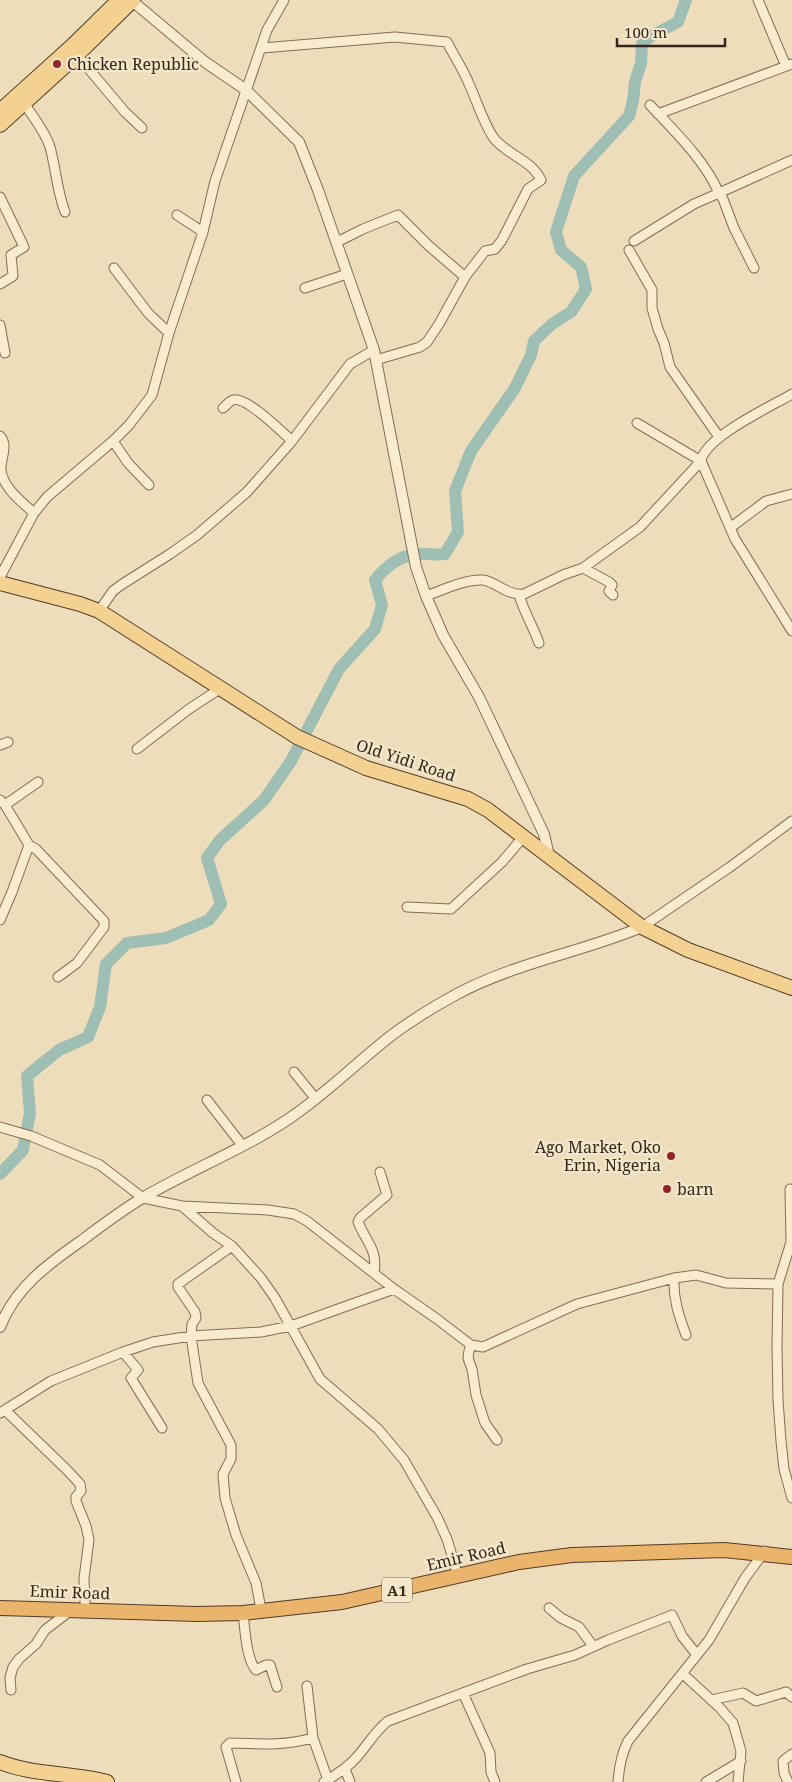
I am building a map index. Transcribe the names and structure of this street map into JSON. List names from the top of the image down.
{
  "streets": {
    "highway": ["Emir Road", "A1"],
    "main road": ["Old Yidi Road"]
  },
  "places": ["Chicken Republic", "Ago Market, Oko Erin, Nigeria", "barn"],
  "scale_bar": "100 m"
}
